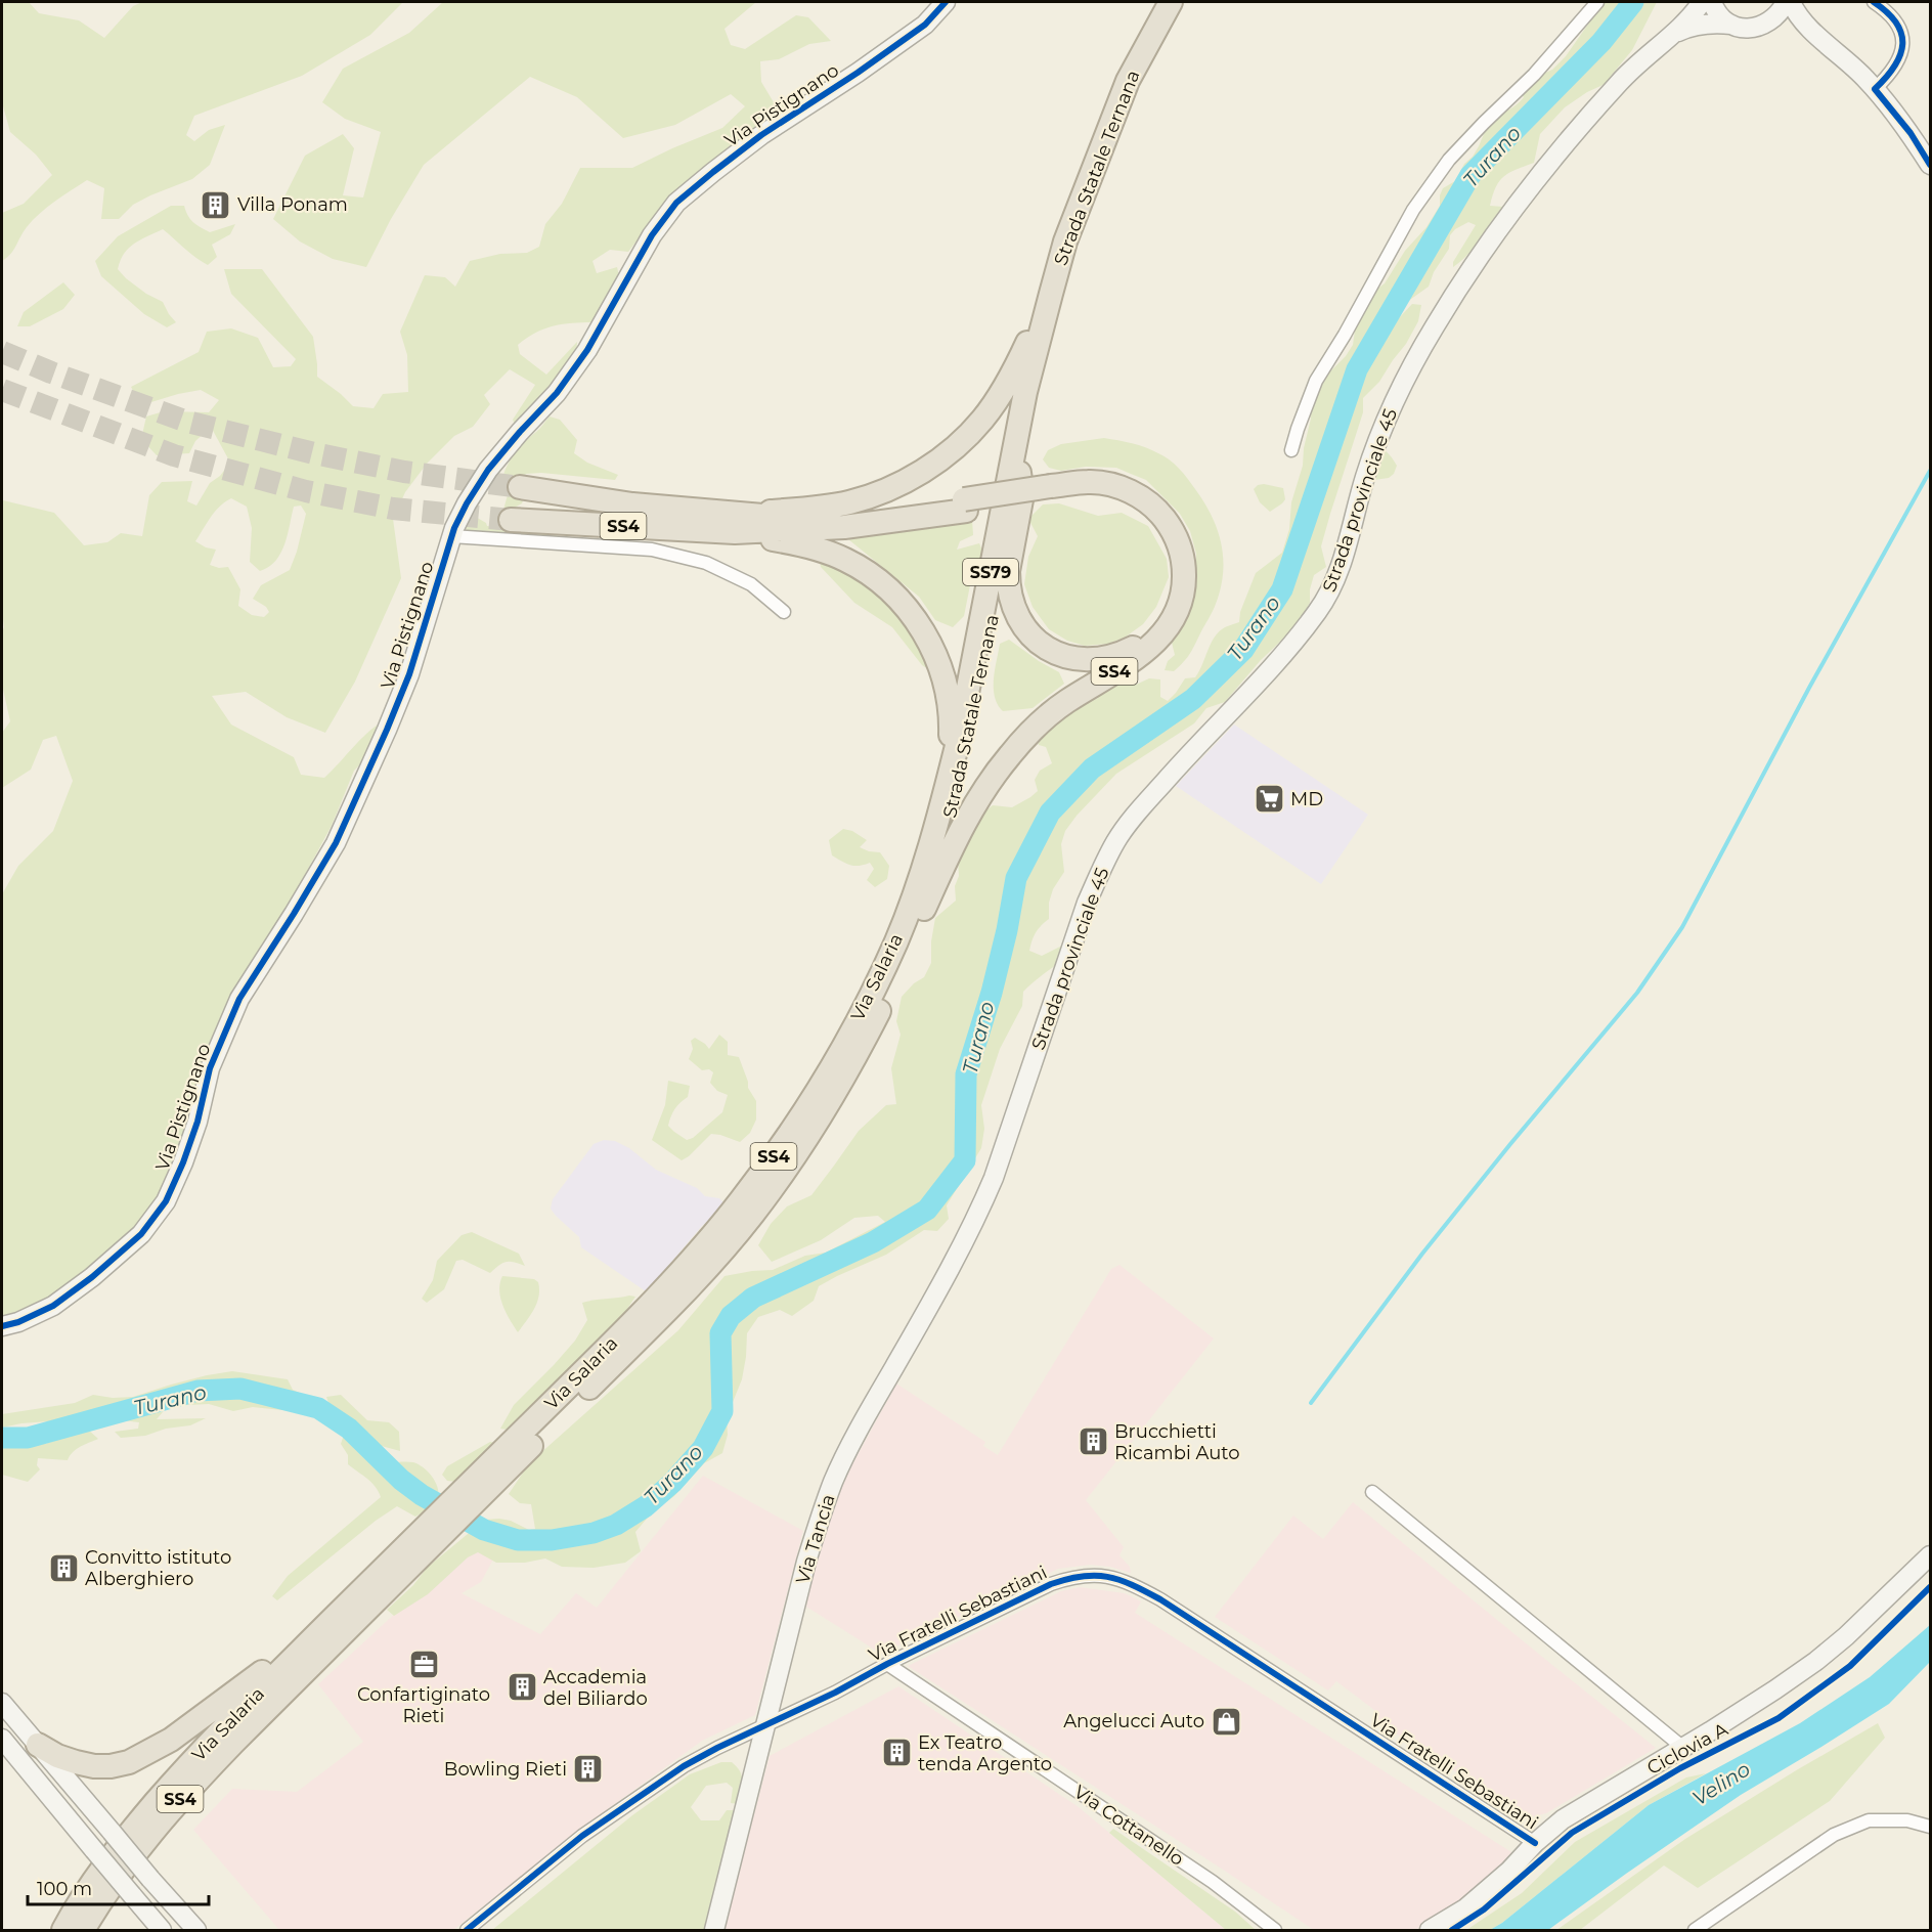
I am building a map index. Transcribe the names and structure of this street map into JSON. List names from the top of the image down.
{
  "streets": {
    "highway": [
      "Strada Statale Ternana",
      "SS4",
      "SS79",
      "Via Salaria"
    ],
    "main road": ["Via Pistignano", "Strada provinciale 45", "Via Tancia"],
    "street": ["Via Fratelli Sebastiani", "Via Cottanello"],
    "cycle path": ["Ciclovia A"]
  },
  "crossings": [
    ["Strada Statale Ternana", "SS4"],
    ["Strada Statale Ternana", "Via Salaria"],
    ["Strada provinciale 45", "Via Tancia"],
    ["SS4", "Via Salaria"],
    ["Via Tancia", "Via Fratelli Sebastiani"],
    ["Via Fratelli Sebastiani", "Via Cottanello"]
  ],
  "water": ["Turano", "Velino"],
  "places": {
    "building": [
      "Villa Ponam",
      "Brucchietti Ricambi Auto",
      "Convitto istituto Alberghiero",
      "Accademia del Biliardo",
      "Ex Teatro tenda Argento",
      "Bowling Rieti"
    ],
    "supermarket": ["MD"],
    "office": ["Confartiginato Rieti"],
    "shop": ["Angelucci Auto"]
  },
  "scale_bar": "100 m"
}
